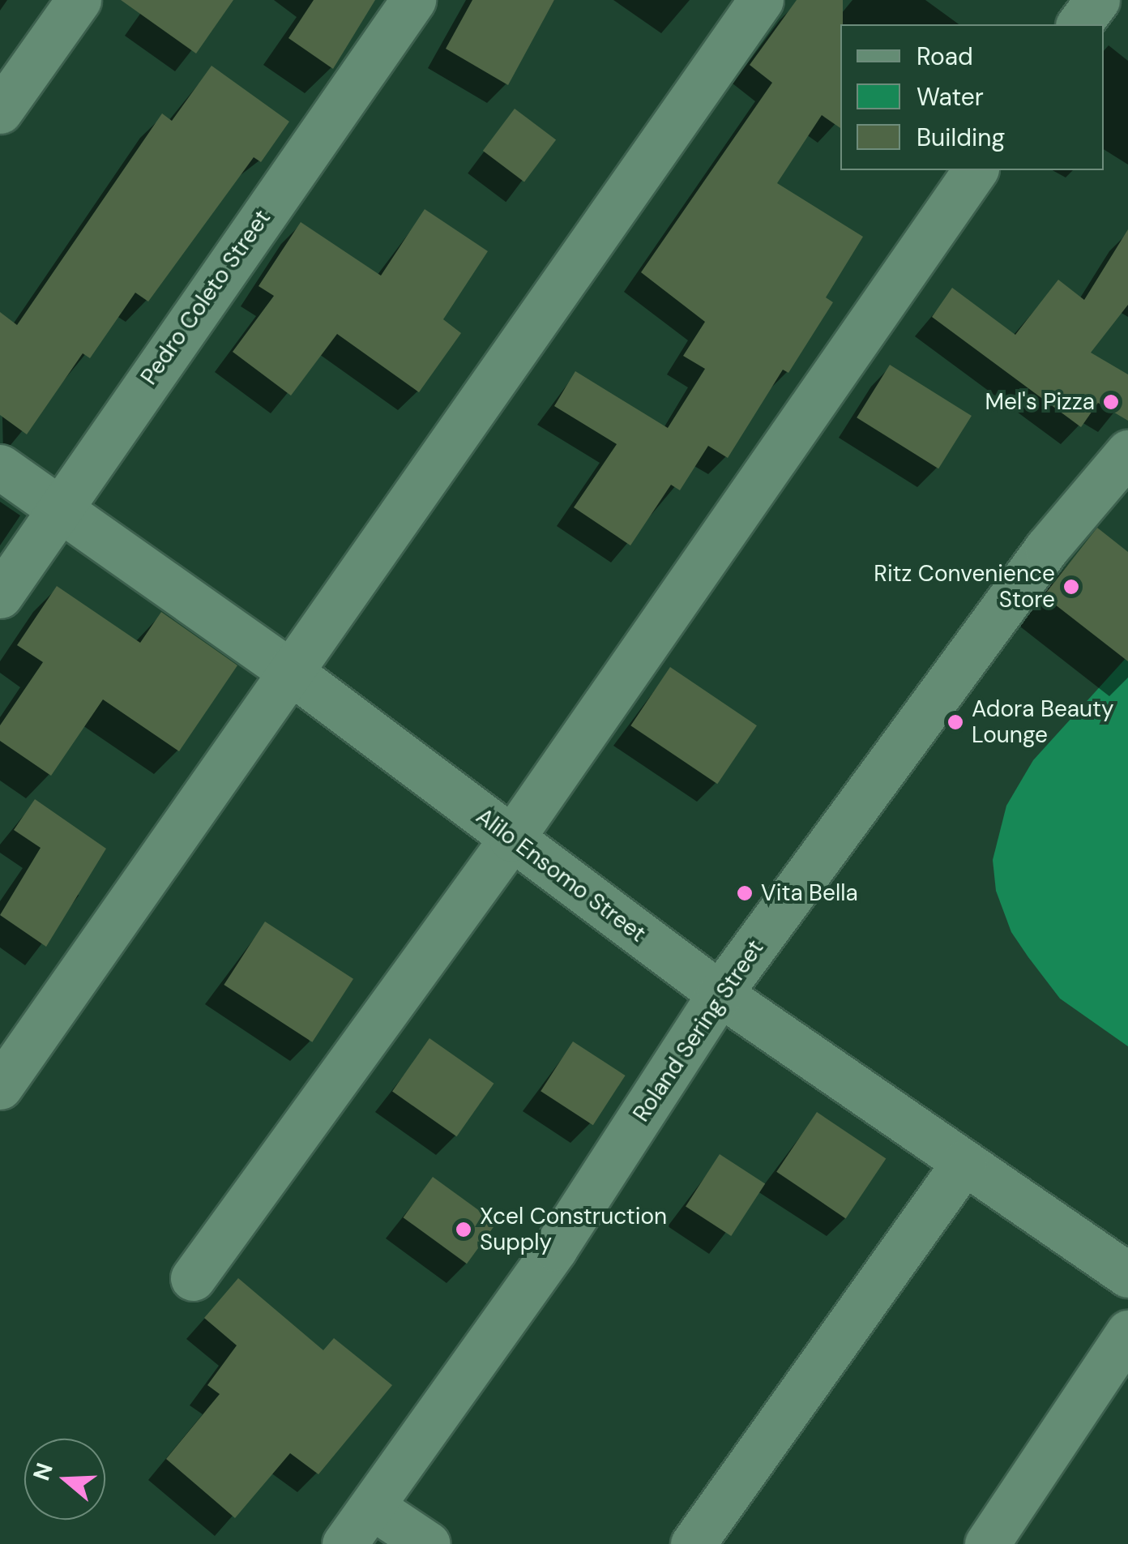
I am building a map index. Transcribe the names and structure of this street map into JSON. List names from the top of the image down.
{
  "streets": {
    "street": ["Pedro Coleto Street", "Alilo Ensomo Street", "Roland Sering Street"]
  },
  "crossings": [
    ["Pedro Coleto Street", "Alilo Ensomo Street"],
    ["Alilo Ensomo Street", "Roland Sering Street"]
  ],
  "places": [
    "Mel's Pizza",
    "Ritz Convenience Store",
    "Adora Beauty Lounge",
    "Vita Bella",
    "Xcel Construction Supply"
  ],
  "legend": ["Road", "Water", "Building"],
  "north": "left"
}
